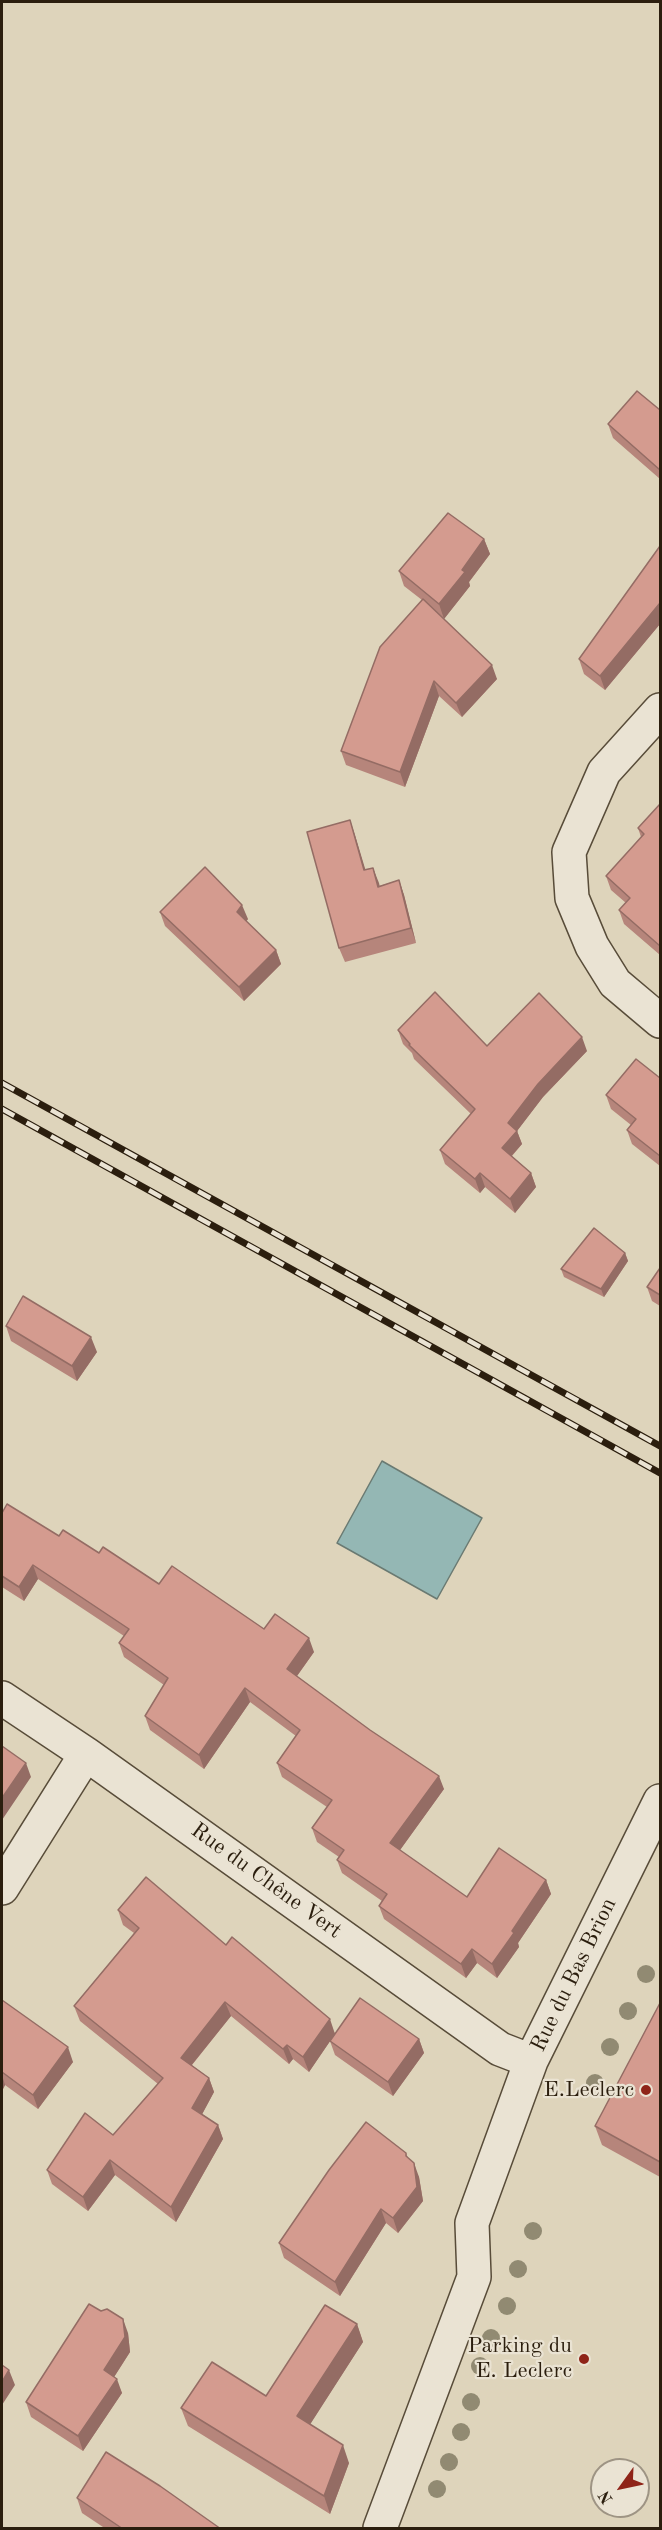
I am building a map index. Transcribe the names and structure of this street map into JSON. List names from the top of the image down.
{
  "streets": {
    "street": ["Rue du Chêne Vert", "Rue du Bas Brion"]
  },
  "crossings": [
    ["Rue du Chêne Vert", "Rue du Bas Brion"]
  ],
  "places": ["E.Leclerc", "Parking du E. Leclerc"],
  "north": "bottom left"
}
